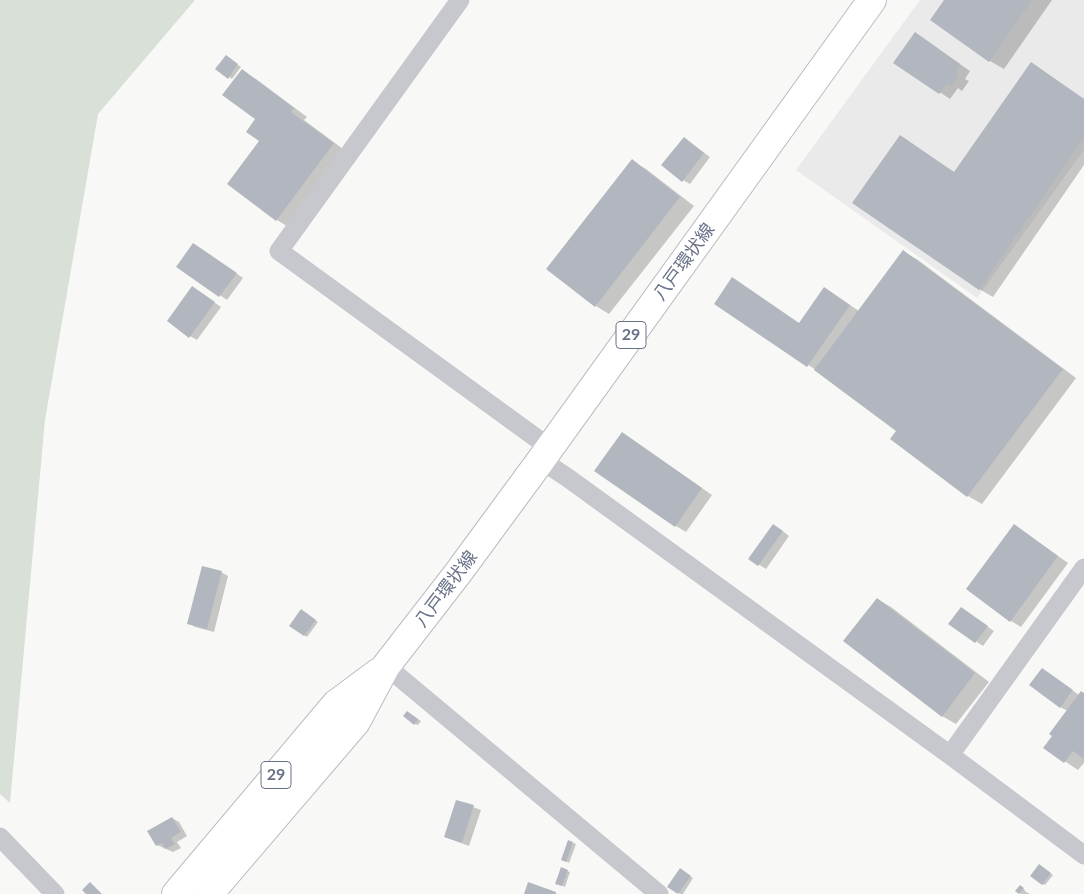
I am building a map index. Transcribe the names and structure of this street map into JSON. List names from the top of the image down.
{
  "streets": {
    "main road": ["八戸環状線", "29"]
  }
}
